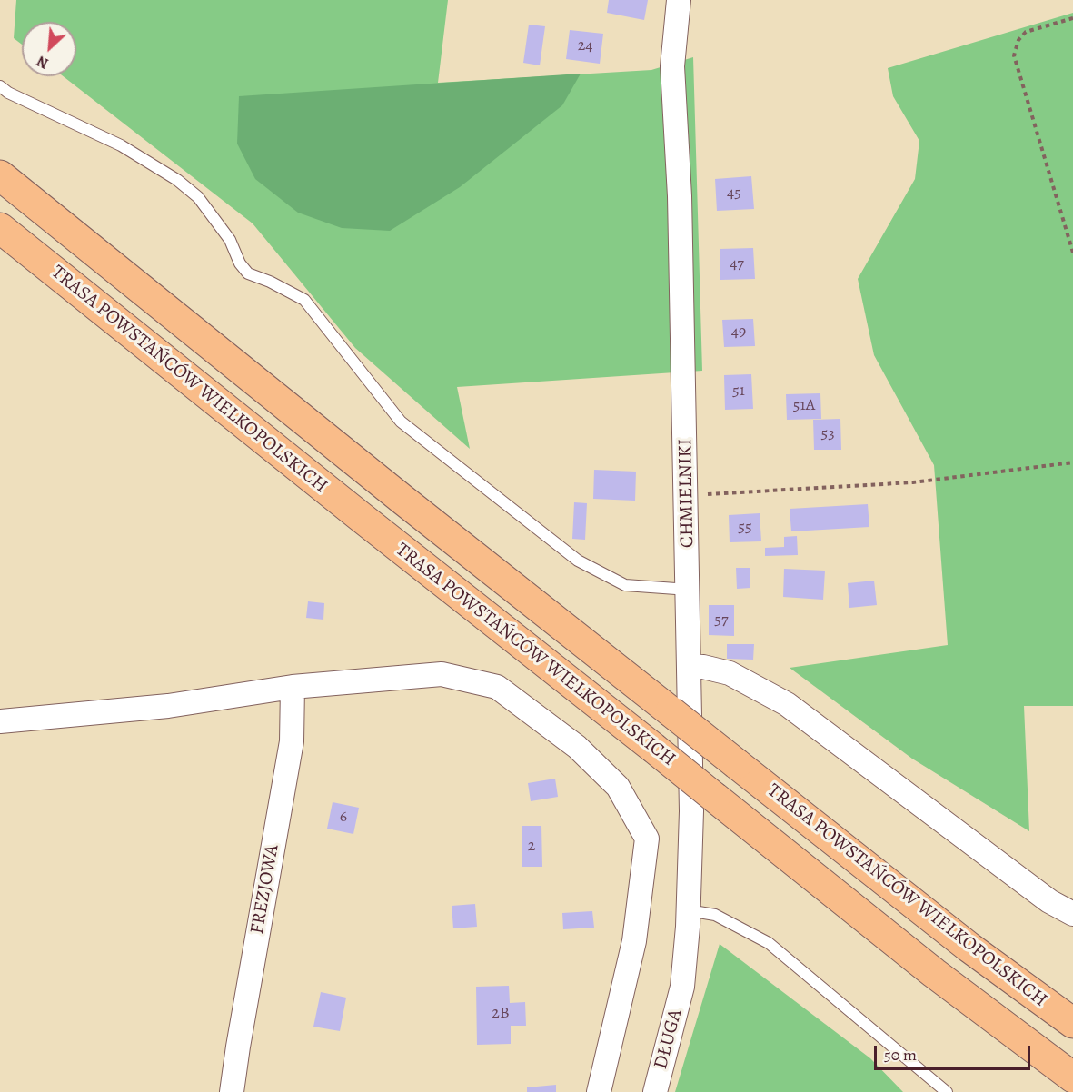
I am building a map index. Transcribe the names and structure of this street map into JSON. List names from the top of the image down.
{
  "streets": {
    "highway": ["TRASA POWSTAŃCÓW WIELKOPOLSKICH"],
    "street": ["CHMIELNIKI", "FREZJOWA", "DŁUGA"]
  },
  "crossings": [
    ["CHMIELNIKI", "DŁUGA"]
  ],
  "house_numbers": [
    "24",
    "45",
    "47",
    "49",
    "51",
    "51A",
    "53",
    "55",
    "57",
    "6",
    "2",
    "2B"
  ],
  "scale_bar": "50 m",
  "north": "bottom left"
}
